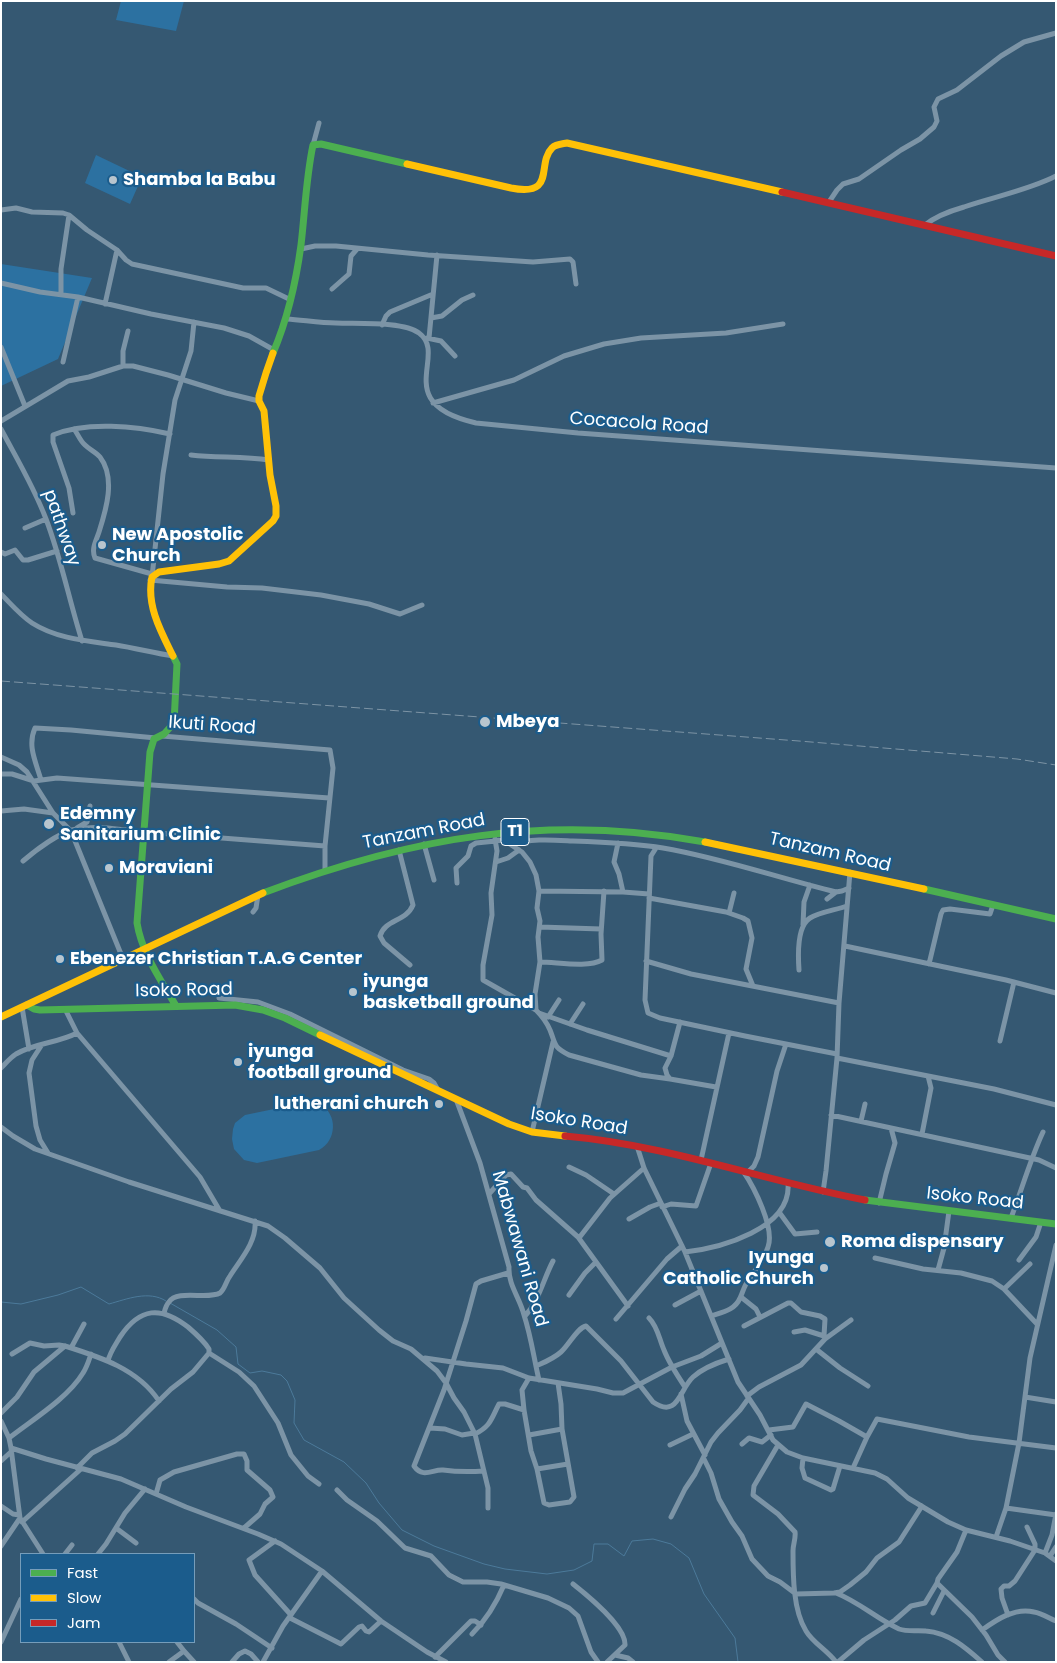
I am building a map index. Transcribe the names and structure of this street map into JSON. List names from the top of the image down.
{
  "streets": {
    "main road": [
      "Ikuti Road",
      "Tanzam Road",
      "T1",
      "Isoko Road"
    ],
    "street": ["Cocacola Road", "pathway", "Mabwawani Road"]
  },
  "crossings": [
    ["Ikuti Road", "Tanzam Road"],
    ["Ikuti Road", "Isoko Road"],
    ["Tanzam Road", "Isoko Road"],
    ["Isoko Road", "Mabwawani Road"]
  ],
  "places": [
    "Shamba la Babu",
    "New Apostolic Church",
    "Mbeya",
    "Edemny Sanitarium Clinic",
    "Moraviani",
    "Ebenezer Christian T.A.G Center",
    "iyunga basketball ground",
    "iyunga football ground",
    "lutherani church",
    "Roma dispensary",
    "Iyunga Catholic Church"
  ],
  "legend": ["Fast", "Slow", "Jam"]
}
